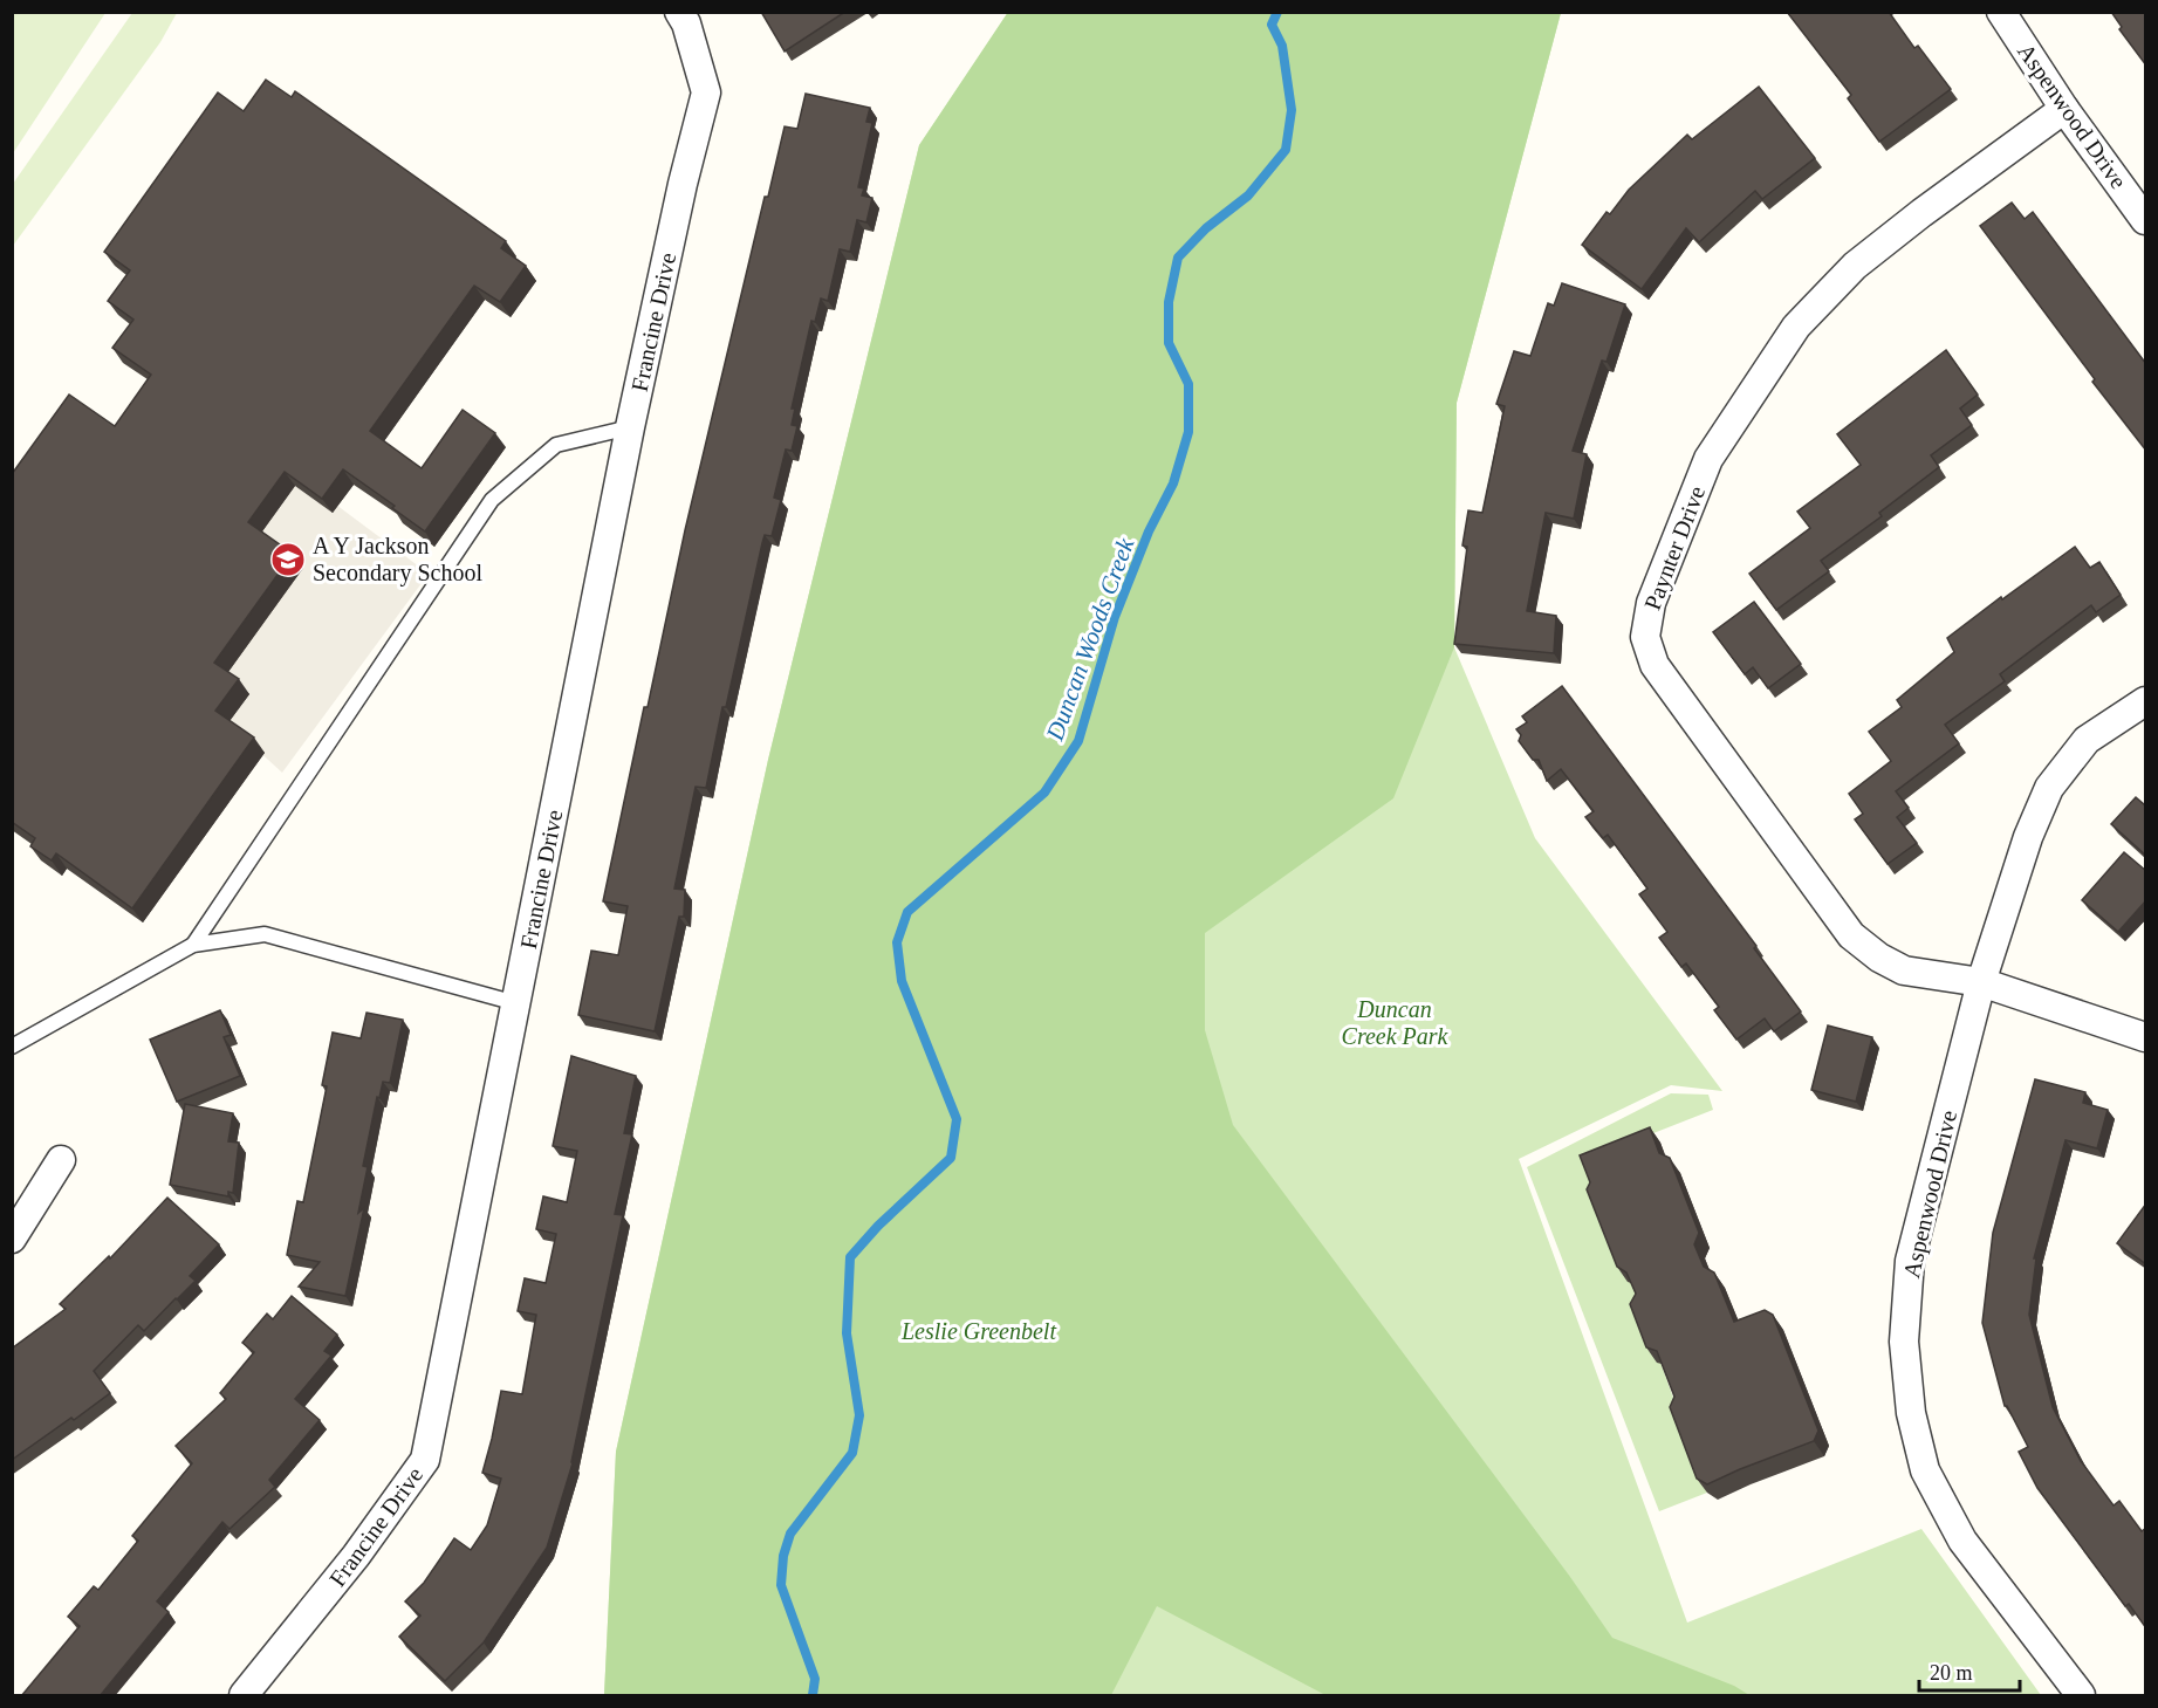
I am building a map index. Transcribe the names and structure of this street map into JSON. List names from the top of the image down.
{
  "streets": {
    "street": ["Aspenwood Drive", "Francine Drive", "Paynter Drive"]
  },
  "crossings": [
    ["Aspenwood Drive", "Paynter Drive"]
  ],
  "water": ["Duncan Woods Creek"],
  "parks": ["Duncan Creek Park", "Leslie Greenbelt"],
  "places": {
    "school or university": ["A Y Jackson Secondary School"]
  },
  "scale_bar": "20 m"
}
